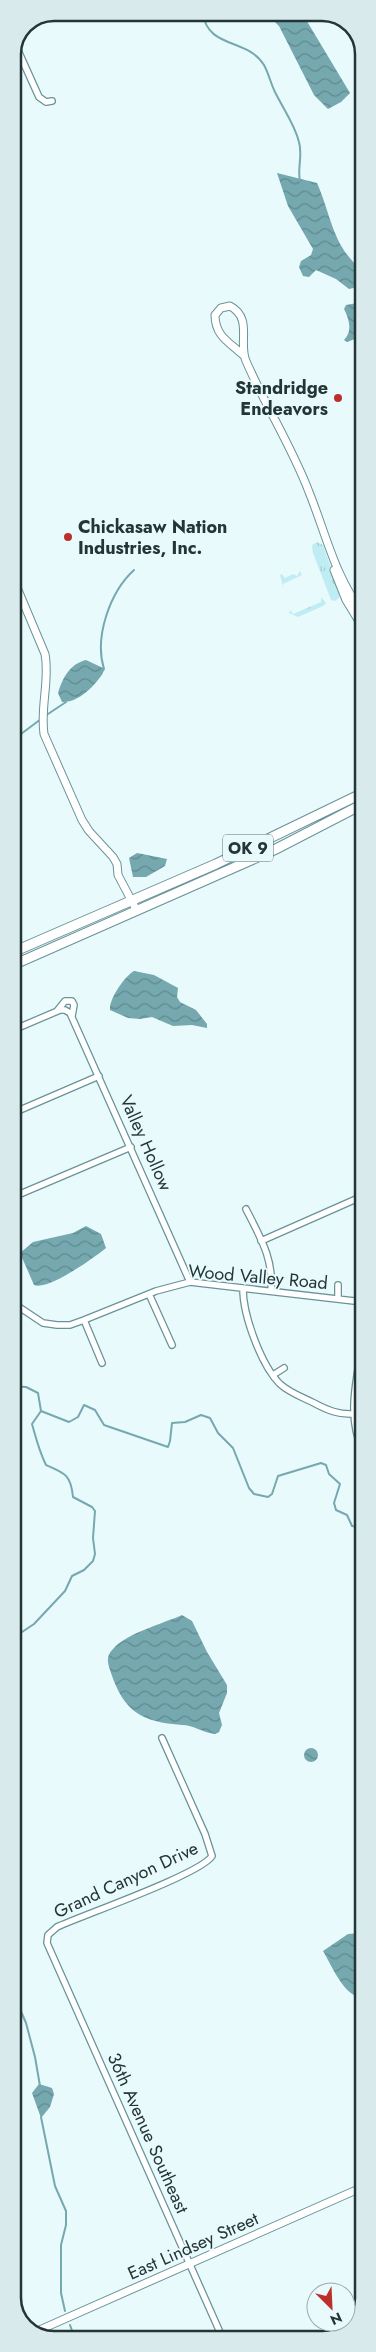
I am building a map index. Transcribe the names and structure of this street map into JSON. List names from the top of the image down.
{
  "streets": {
    "highway": ["OK 9"],
    "street": [
      "Valley Hollow",
      "Wood Valley Road",
      "Grand Canyon Drive",
      "36th Avenue Southeast",
      "East Lindsey Street"
    ]
  },
  "crossings": [
    ["Valley Hollow", "Wood Valley Road"],
    ["Grand Canyon Drive", "36th Avenue Southeast"],
    ["36th Avenue Southeast", "East Lindsey Street"]
  ],
  "places": ["Standridge Endeavors", "Chickasaw Nation Industries, Inc."],
  "north": "bottom right"
}
